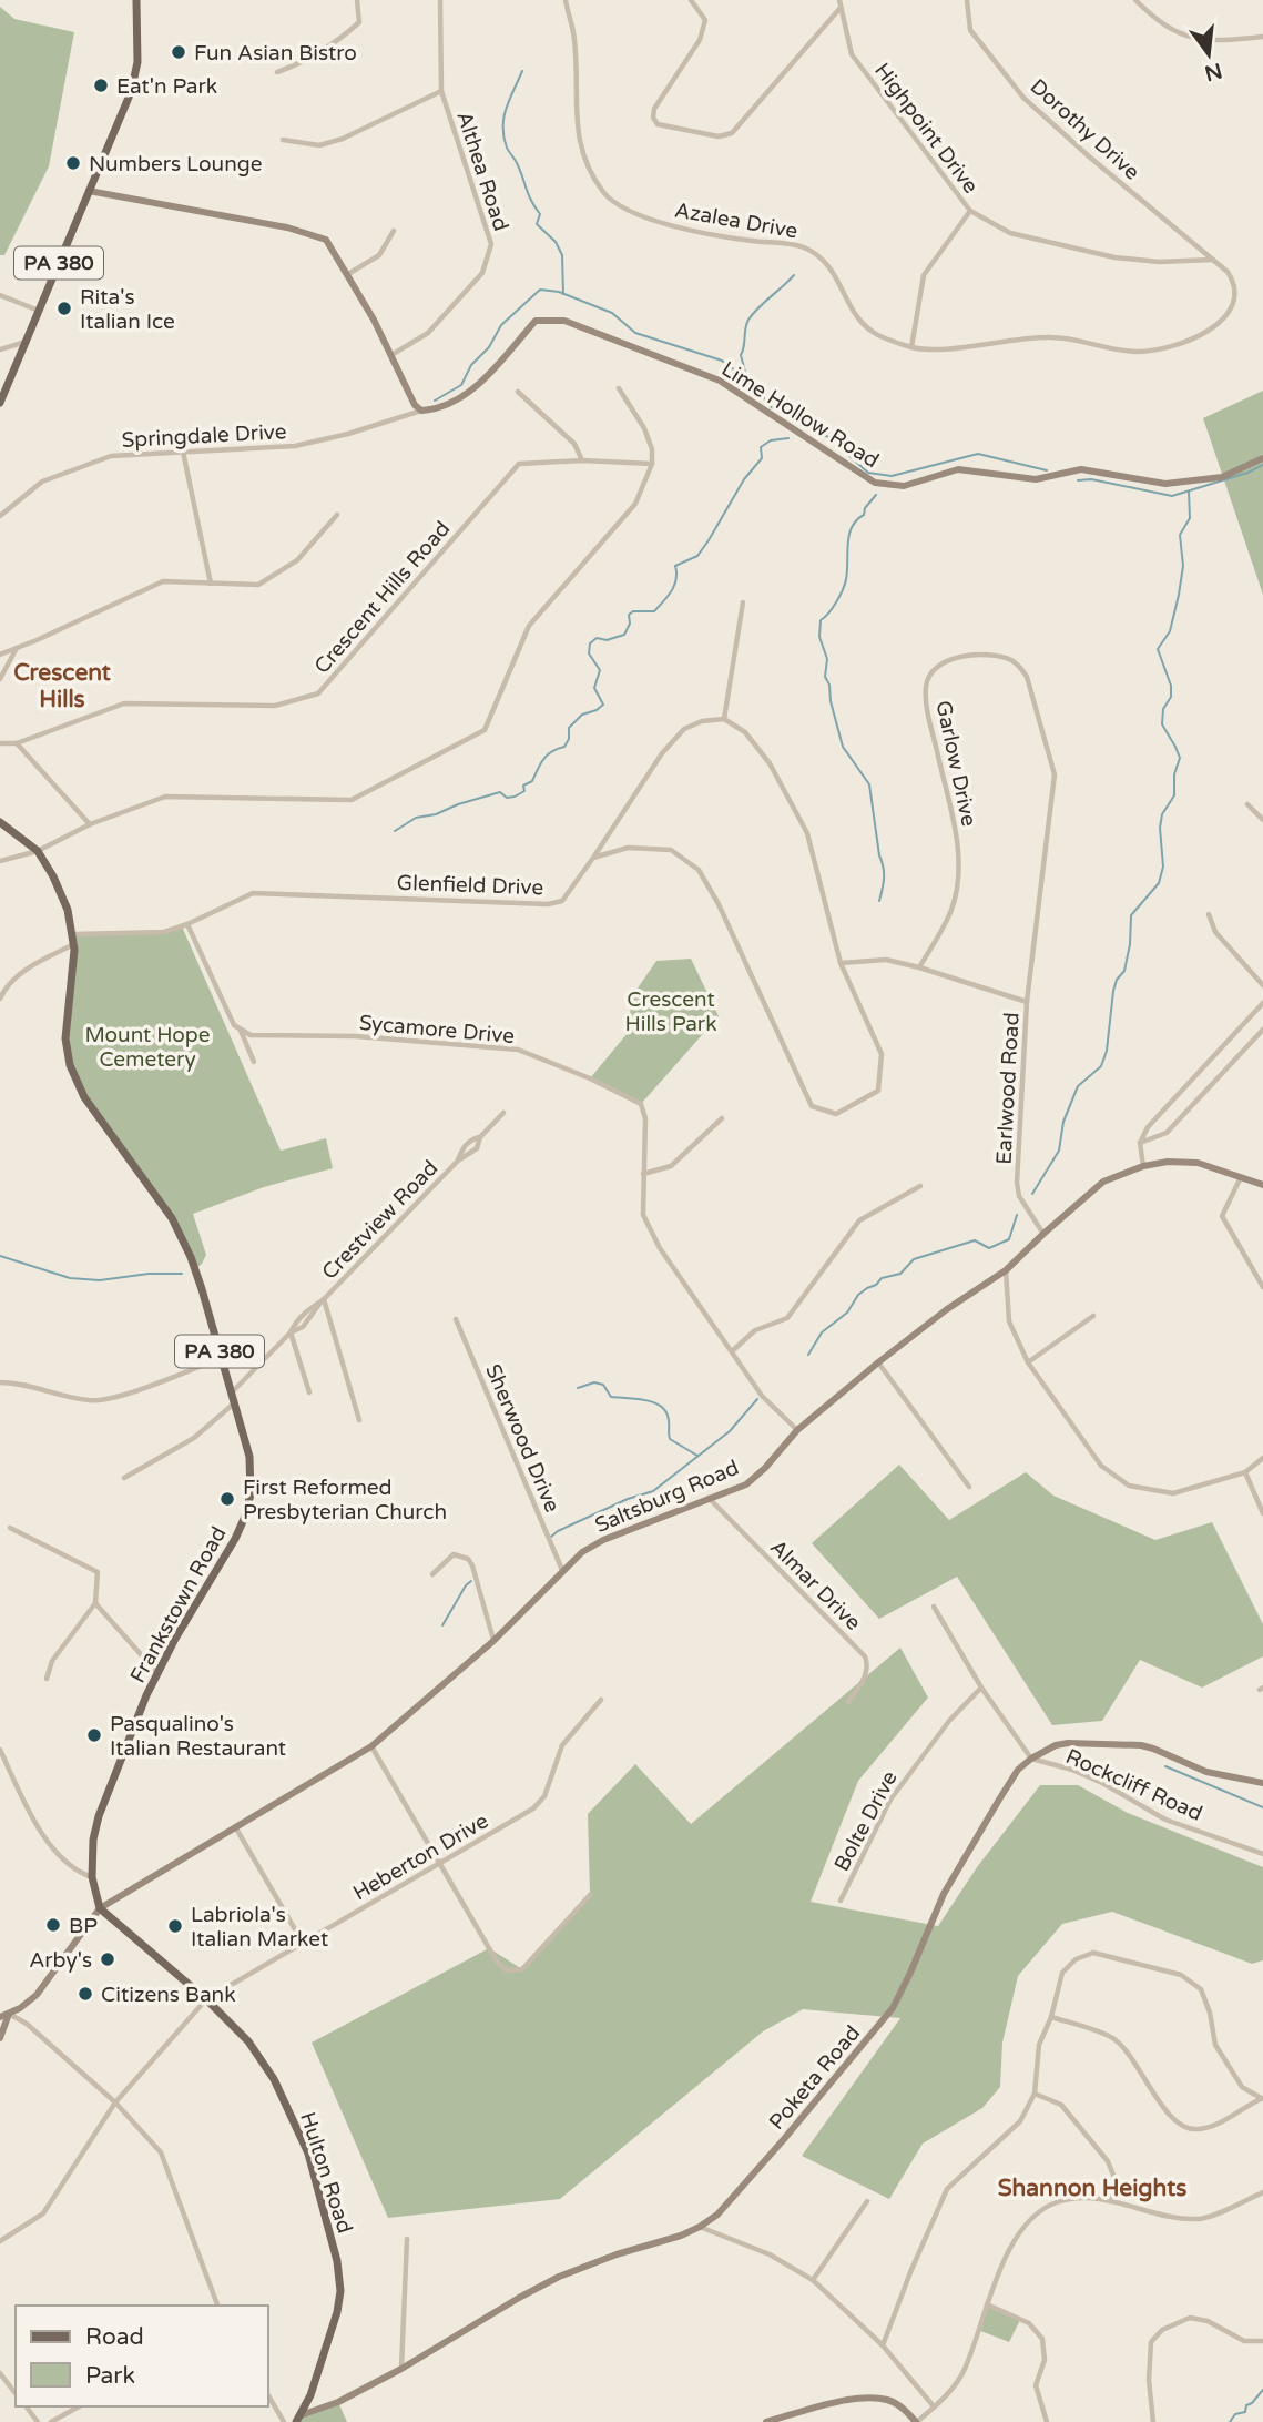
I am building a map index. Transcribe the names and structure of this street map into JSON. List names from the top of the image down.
{
  "streets": {
    "main road": ["PA 380", "Frankstown Road", "Hulton Road"],
    "street": [
      "Highpoint Drive",
      "Dorothy Drive",
      "Althea Road",
      "Azalea Drive",
      "Lime Hollow Road",
      "Springdale Drive",
      "Crescent Hills Road",
      "Garlow Drive",
      "Glenfield Drive",
      "Sycamore Drive",
      "Earlwood Road",
      "Crestview Road",
      "Sherwood Drive",
      "Saltsburg Road",
      "Almar Drive",
      "Rockcliff Road",
      "Bolte Drive",
      "Heberton Drive",
      "Poketa Road"
    ]
  },
  "crossings": [
    ["Highpoint Drive", "Dorothy Drive"],
    ["Highpoint Drive", "Azalea Drive"],
    ["Dorothy Drive", "Azalea Drive"],
    ["Lime Hollow Road", "Springdale Drive"],
    ["Garlow Drive", "Earlwood Road"],
    ["Glenfield Drive", "Frankstown Road"],
    ["Sycamore Drive", "Saltsburg Road"],
    ["Earlwood Road", "Saltsburg Road"],
    ["Crestview Road", "Frankstown Road"],
    ["Sherwood Drive", "Saltsburg Road"],
    ["Saltsburg Road", "Almar Drive"],
    ["Saltsburg Road", "Frankstown Road"],
    ["Saltsburg Road", "Hulton Road"],
    ["Frankstown Road", "Hulton Road"],
    ["Rockcliff Road", "Poketa Road"],
    ["Heberton Drive", "Hulton Road"],
    ["Poketa Road", "Hulton Road"]
  ],
  "districts": ["Crescent Hills", "Shannon Heights"],
  "parks": ["Crescent Hills Park", "Mount Hope Cemetery"],
  "places": [
    "Fun Asian Bistro",
    "Eat'n Park",
    "Numbers Lounge",
    "Rita's Italian Ice",
    "First Reformed Presbyterian Church",
    "Pasqualino's Italian Restaurant",
    "BP",
    "Labriola's Italian Market",
    "Arby's",
    "Citizens Bank"
  ],
  "legend": ["Road", "Park"],
  "north": "bottom"
}
